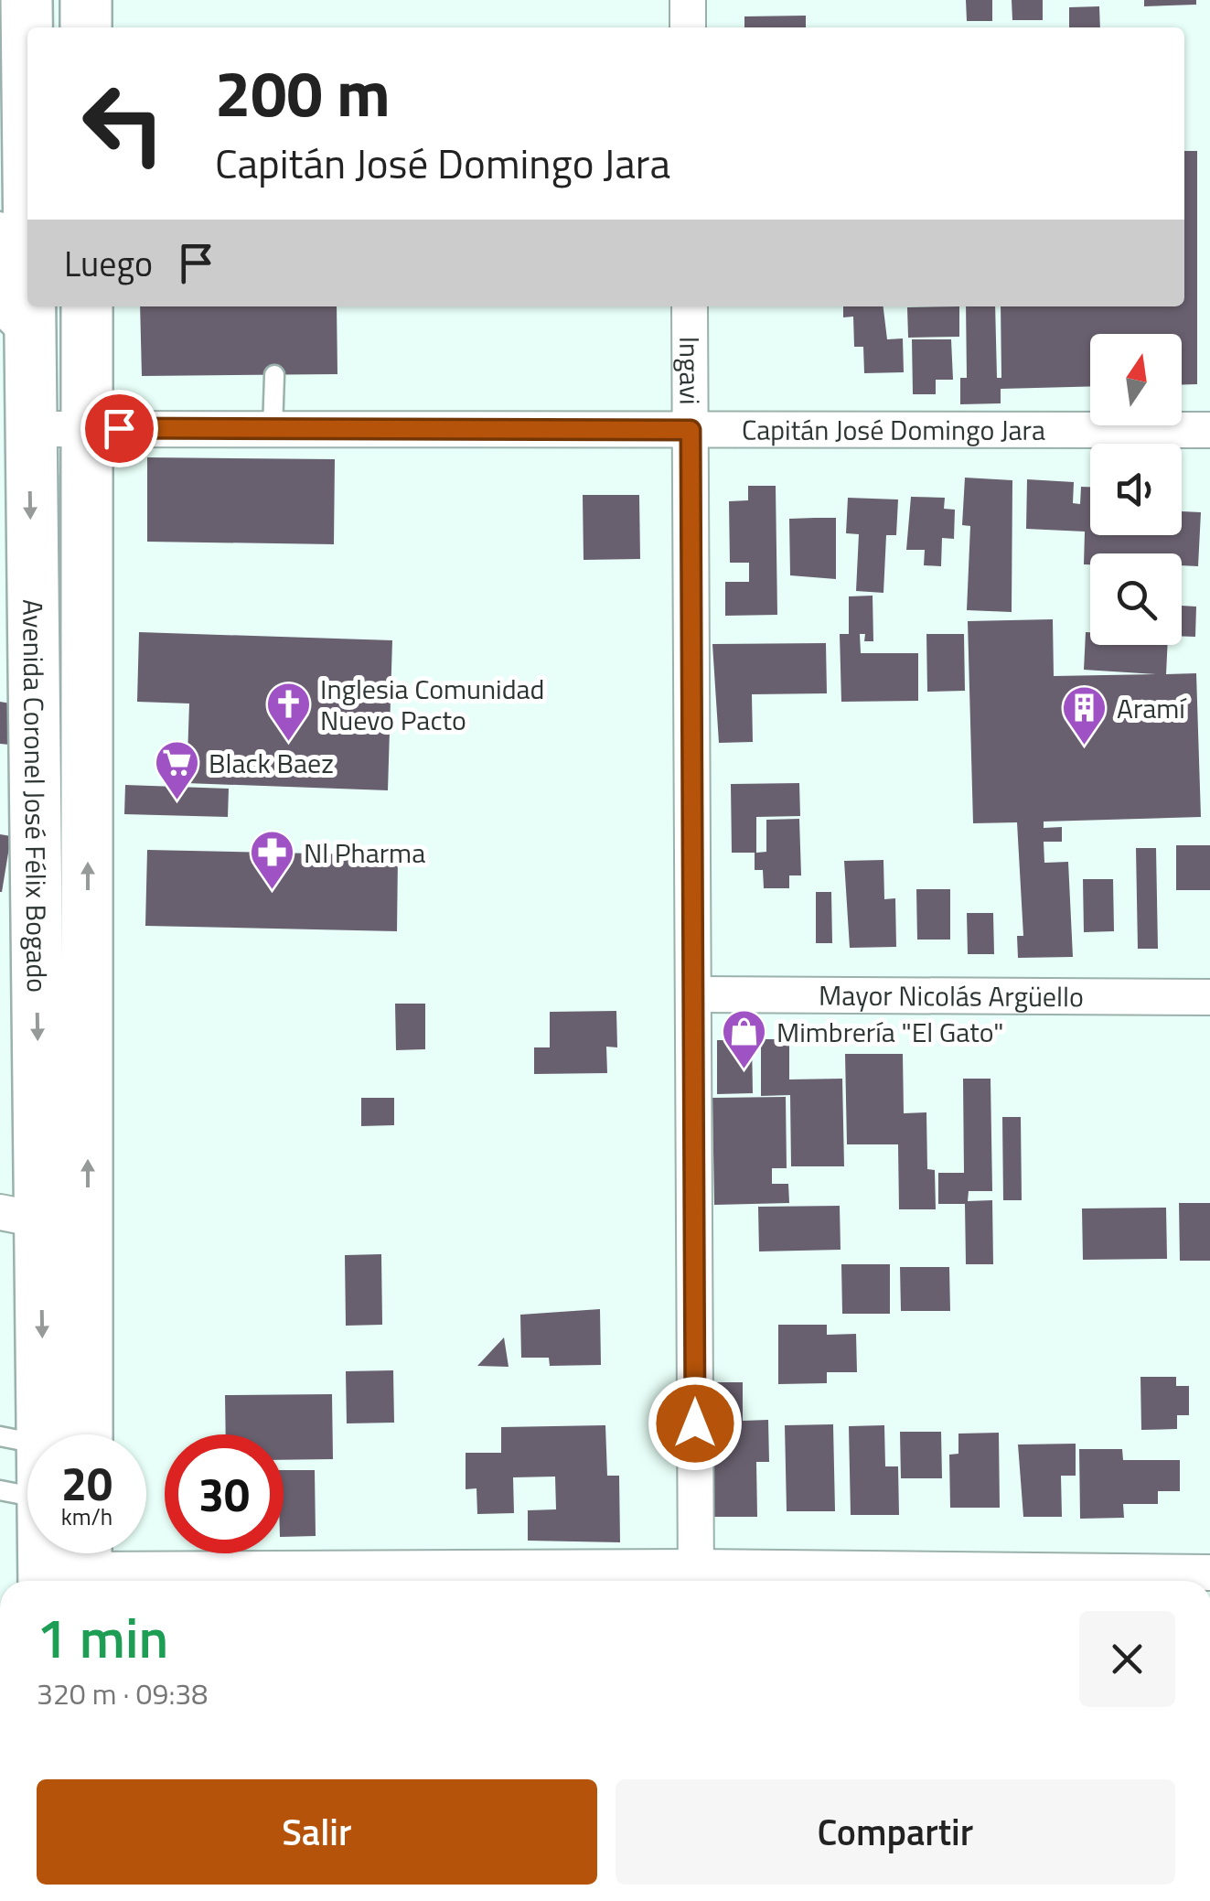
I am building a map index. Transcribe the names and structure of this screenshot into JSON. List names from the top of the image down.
{
  "streets": {
    "main road": ["Avenida Coronel José Félix Bogado"],
    "street": ["Ingavi", "Capitán José Domingo Jara", "Mayor Nicolás Argüello"]
  },
  "crossings": [
    ["Ingavi", "Capitán José Domingo Jara"],
    ["Ingavi", "Mayor Nicolás Argüello"],
    ["Capitán José Domingo Jara", "Avenida Coronel José Félix Bogado"]
  ],
  "places": {
    "church": ["Inglesia Comunidad Nuevo Pacto"],
    "building": ["Aramí"],
    "supermarket": ["Black Baez"],
    "pharmacy": ["Nl Pharma"],
    "shop": ["Mimbrería \"El Gato\""]
  },
  "north": "top",
  "page": {
    "turn": ["200 m", "Capitán José Domingo Jara"],
    "then": "Luego",
    "speed": "20 km/h",
    "limit": "30",
    "heading": ["1 min", "320 m · 09:38"],
    "buttons": ["Salir", "Compartir"]
  }
}
